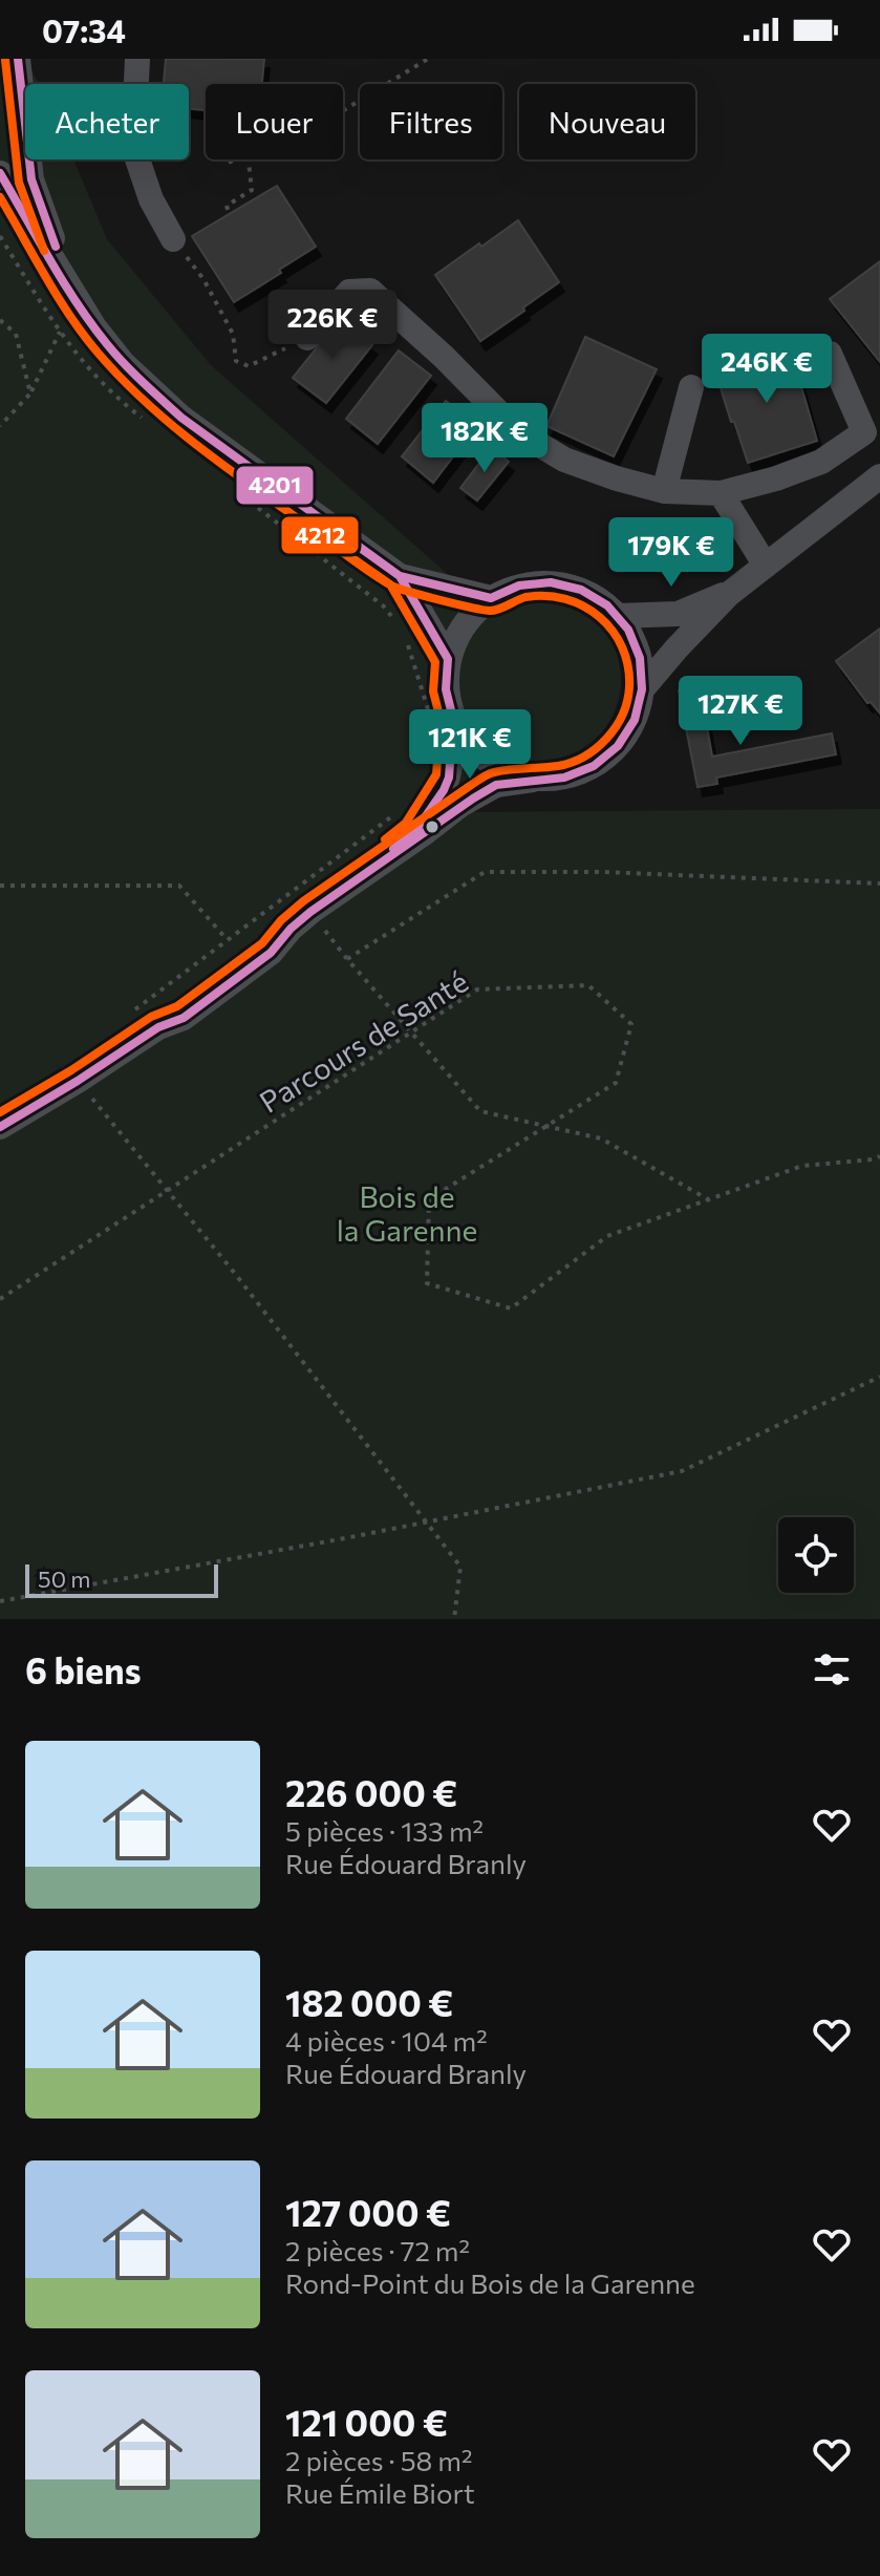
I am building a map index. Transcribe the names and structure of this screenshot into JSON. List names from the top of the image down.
{
  "streets": {
    "path": ["Parcours de Santé"]
  },
  "parks": ["Bois de la Garenne"],
  "lines": ["transit line 4201", "transit line 4212"],
  "scale_bar": "50 m",
  "page": {
    "status": "07:34",
    "chip": [
      "Acheter",
      "Louer",
      "Filtres",
      "Nouveau"
    ],
    "price": [
      "226K €",
      "246K €",
      "182K €",
      "179K €",
      "127K €",
      "121K €"
    ],
    "scale": "50 m",
    "heading": "6 biens",
    "list": [
      {
        "name": "226 000 €",
        "note": "5 pièces · 133 m² · Rue Édouard Branly"
      },
      {
        "name": "182 000 €",
        "note": "4 pièces · 104 m² · Rue Édouard Branly"
      },
      {
        "name": "127 000 €",
        "note": "2 pièces · 72 m² · Rond-Point du Bois de la Garenne"
      },
      {
        "name": "121 000 €",
        "note": "2 pièces · 58 m² · Rue Émile Biort"
      }
    ]
  }
}
